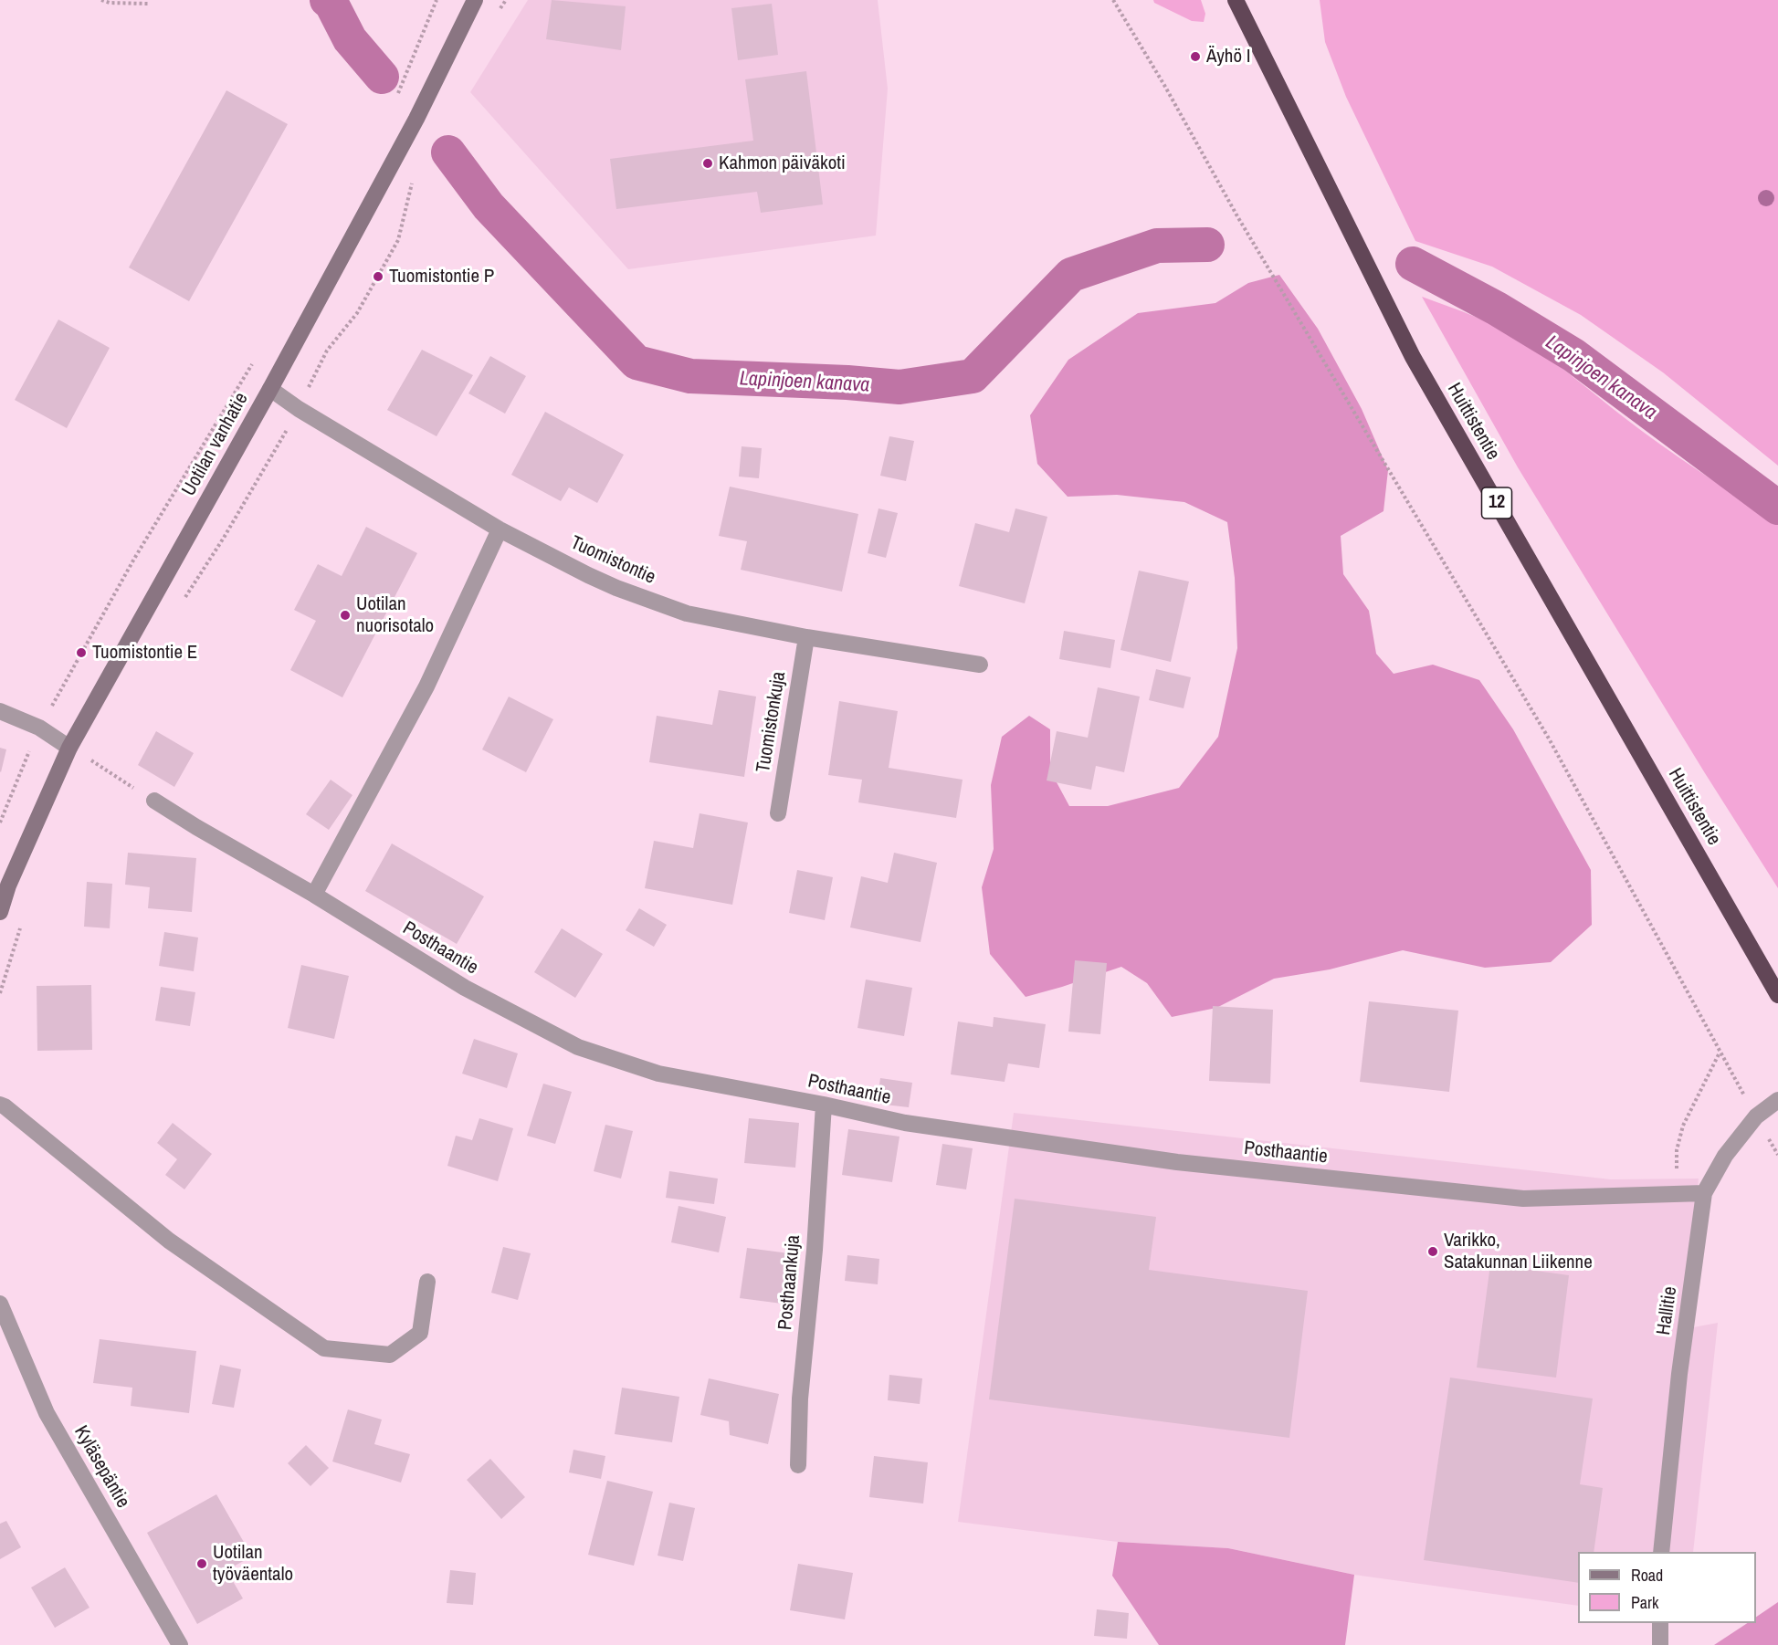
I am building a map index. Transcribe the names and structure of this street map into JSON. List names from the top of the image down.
{
  "streets": {
    "highway": ["Huittistentie", "12"],
    "main road": ["Uotilan vanhatie"],
    "street": [
      "Tuomistontie",
      "Tuomistonkuja",
      "Posthaantie",
      "Posthaankuja",
      "Hallitie",
      "Kyläsepäntie"
    ]
  },
  "crossings": [
    ["Uotilan vanhatie", "Tuomistontie"],
    ["Tuomistontie", "Tuomistonkuja"],
    ["Posthaantie", "Posthaankuja"],
    ["Posthaantie", "Hallitie"]
  ],
  "water": ["Lapinjoen kanava"],
  "places": [
    "Äyhö I",
    "Kahmon päiväkoti",
    "Tuomistontie P",
    "Uotilan nuorisotalo",
    "Tuomistontie E",
    "Varikko, Satakunnan Liikenne",
    "Uotilan työväentalo"
  ],
  "legend": ["Road", "Park"]
}
